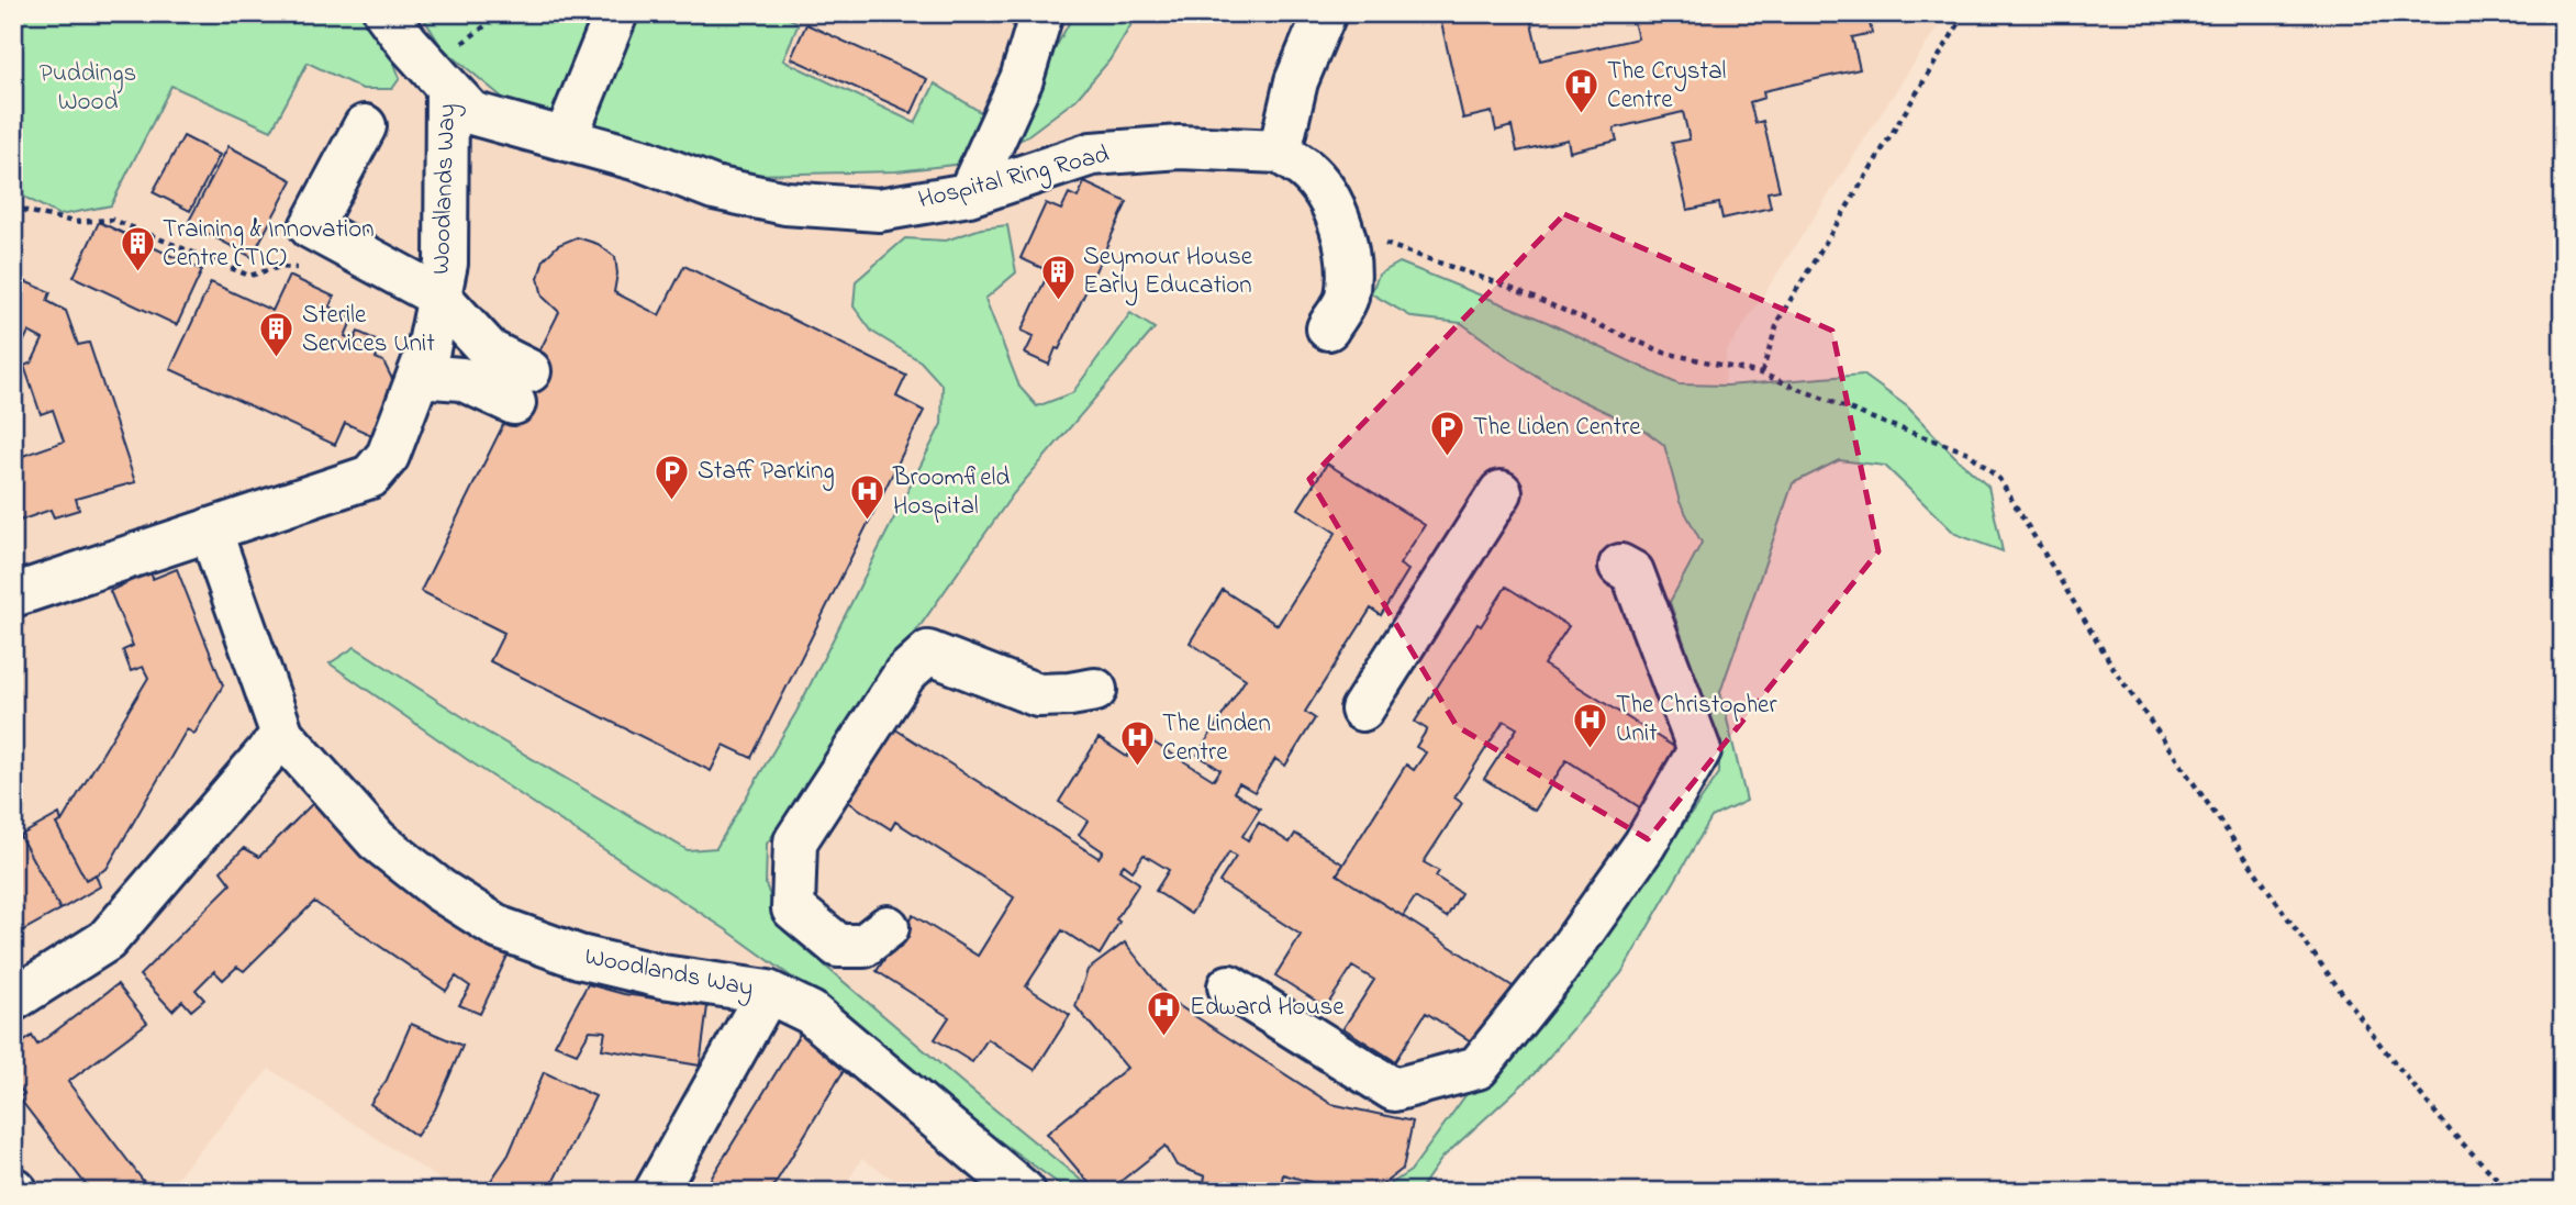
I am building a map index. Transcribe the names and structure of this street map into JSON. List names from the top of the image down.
{
  "streets": {
    "street": ["Hospital Ring Road", "Woodlands Way"]
  },
  "crossings": [
    ["Hospital Ring Road", "Woodlands Way"]
  ],
  "parks": ["Puddings Wood"],
  "places": {
    "hospital": [
      "The Crystal Centre",
      "Broomfield Hospital",
      "The Christopher Unit",
      "The Linden Centre",
      "Edward House"
    ],
    "building": ["Training & Innovation Centre (TIC)", "Seymour House Early Education", "Sterile Services Unit"],
    "parking": ["The Liden Centre", "Staff Parking"]
  }
}
